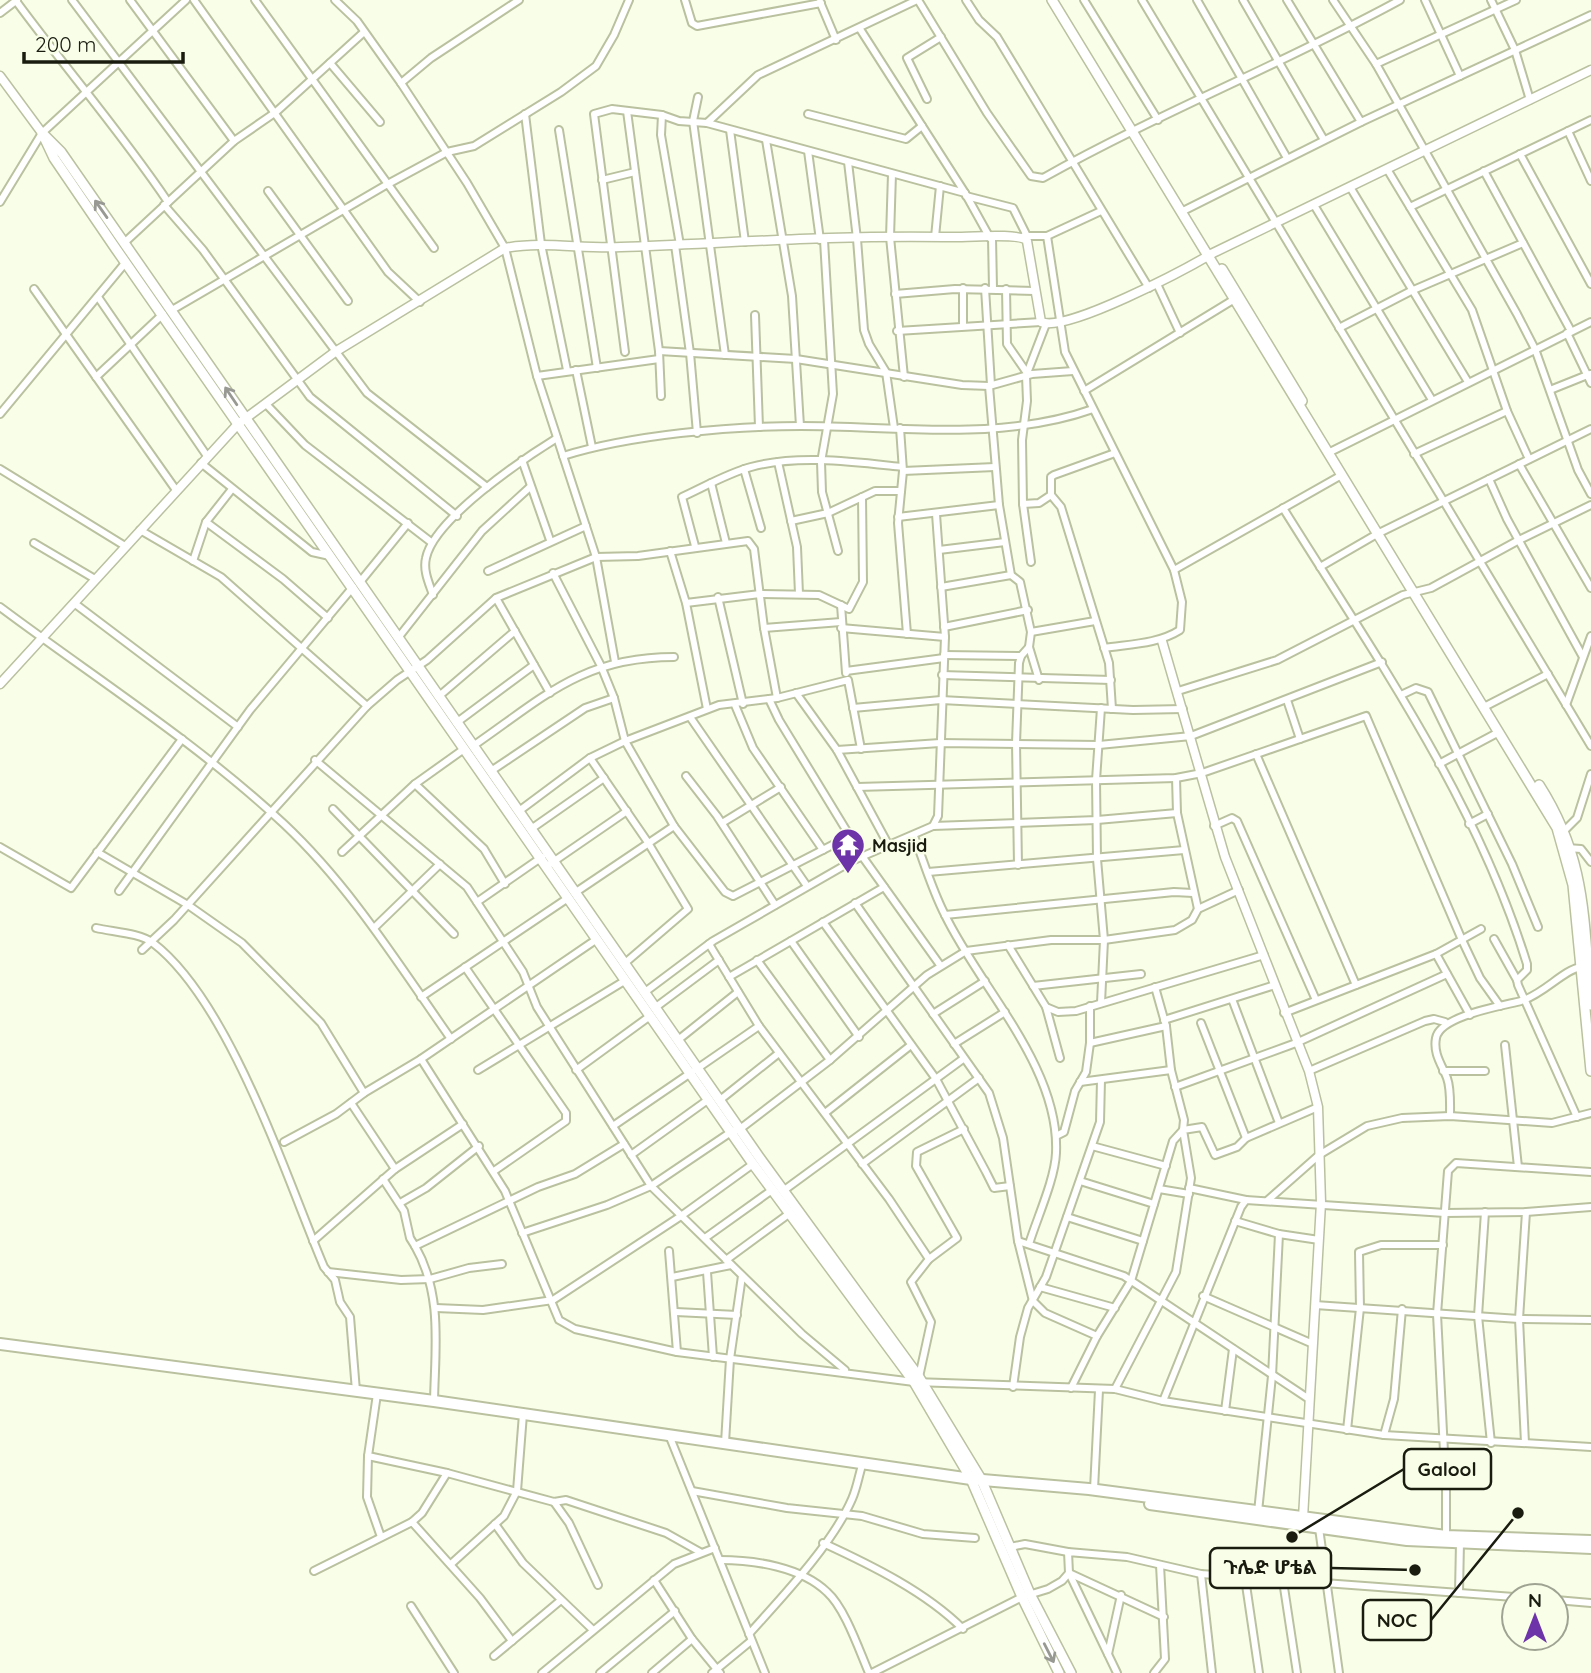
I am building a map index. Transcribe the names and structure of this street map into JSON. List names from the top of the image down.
{
  "places": {
    "temple": ["Masjid"],
    "other": ["NOC", "Galool", "ጉሌድ ሆቴል"]
  },
  "scale_bar": "200 m",
  "north": "top"
}
